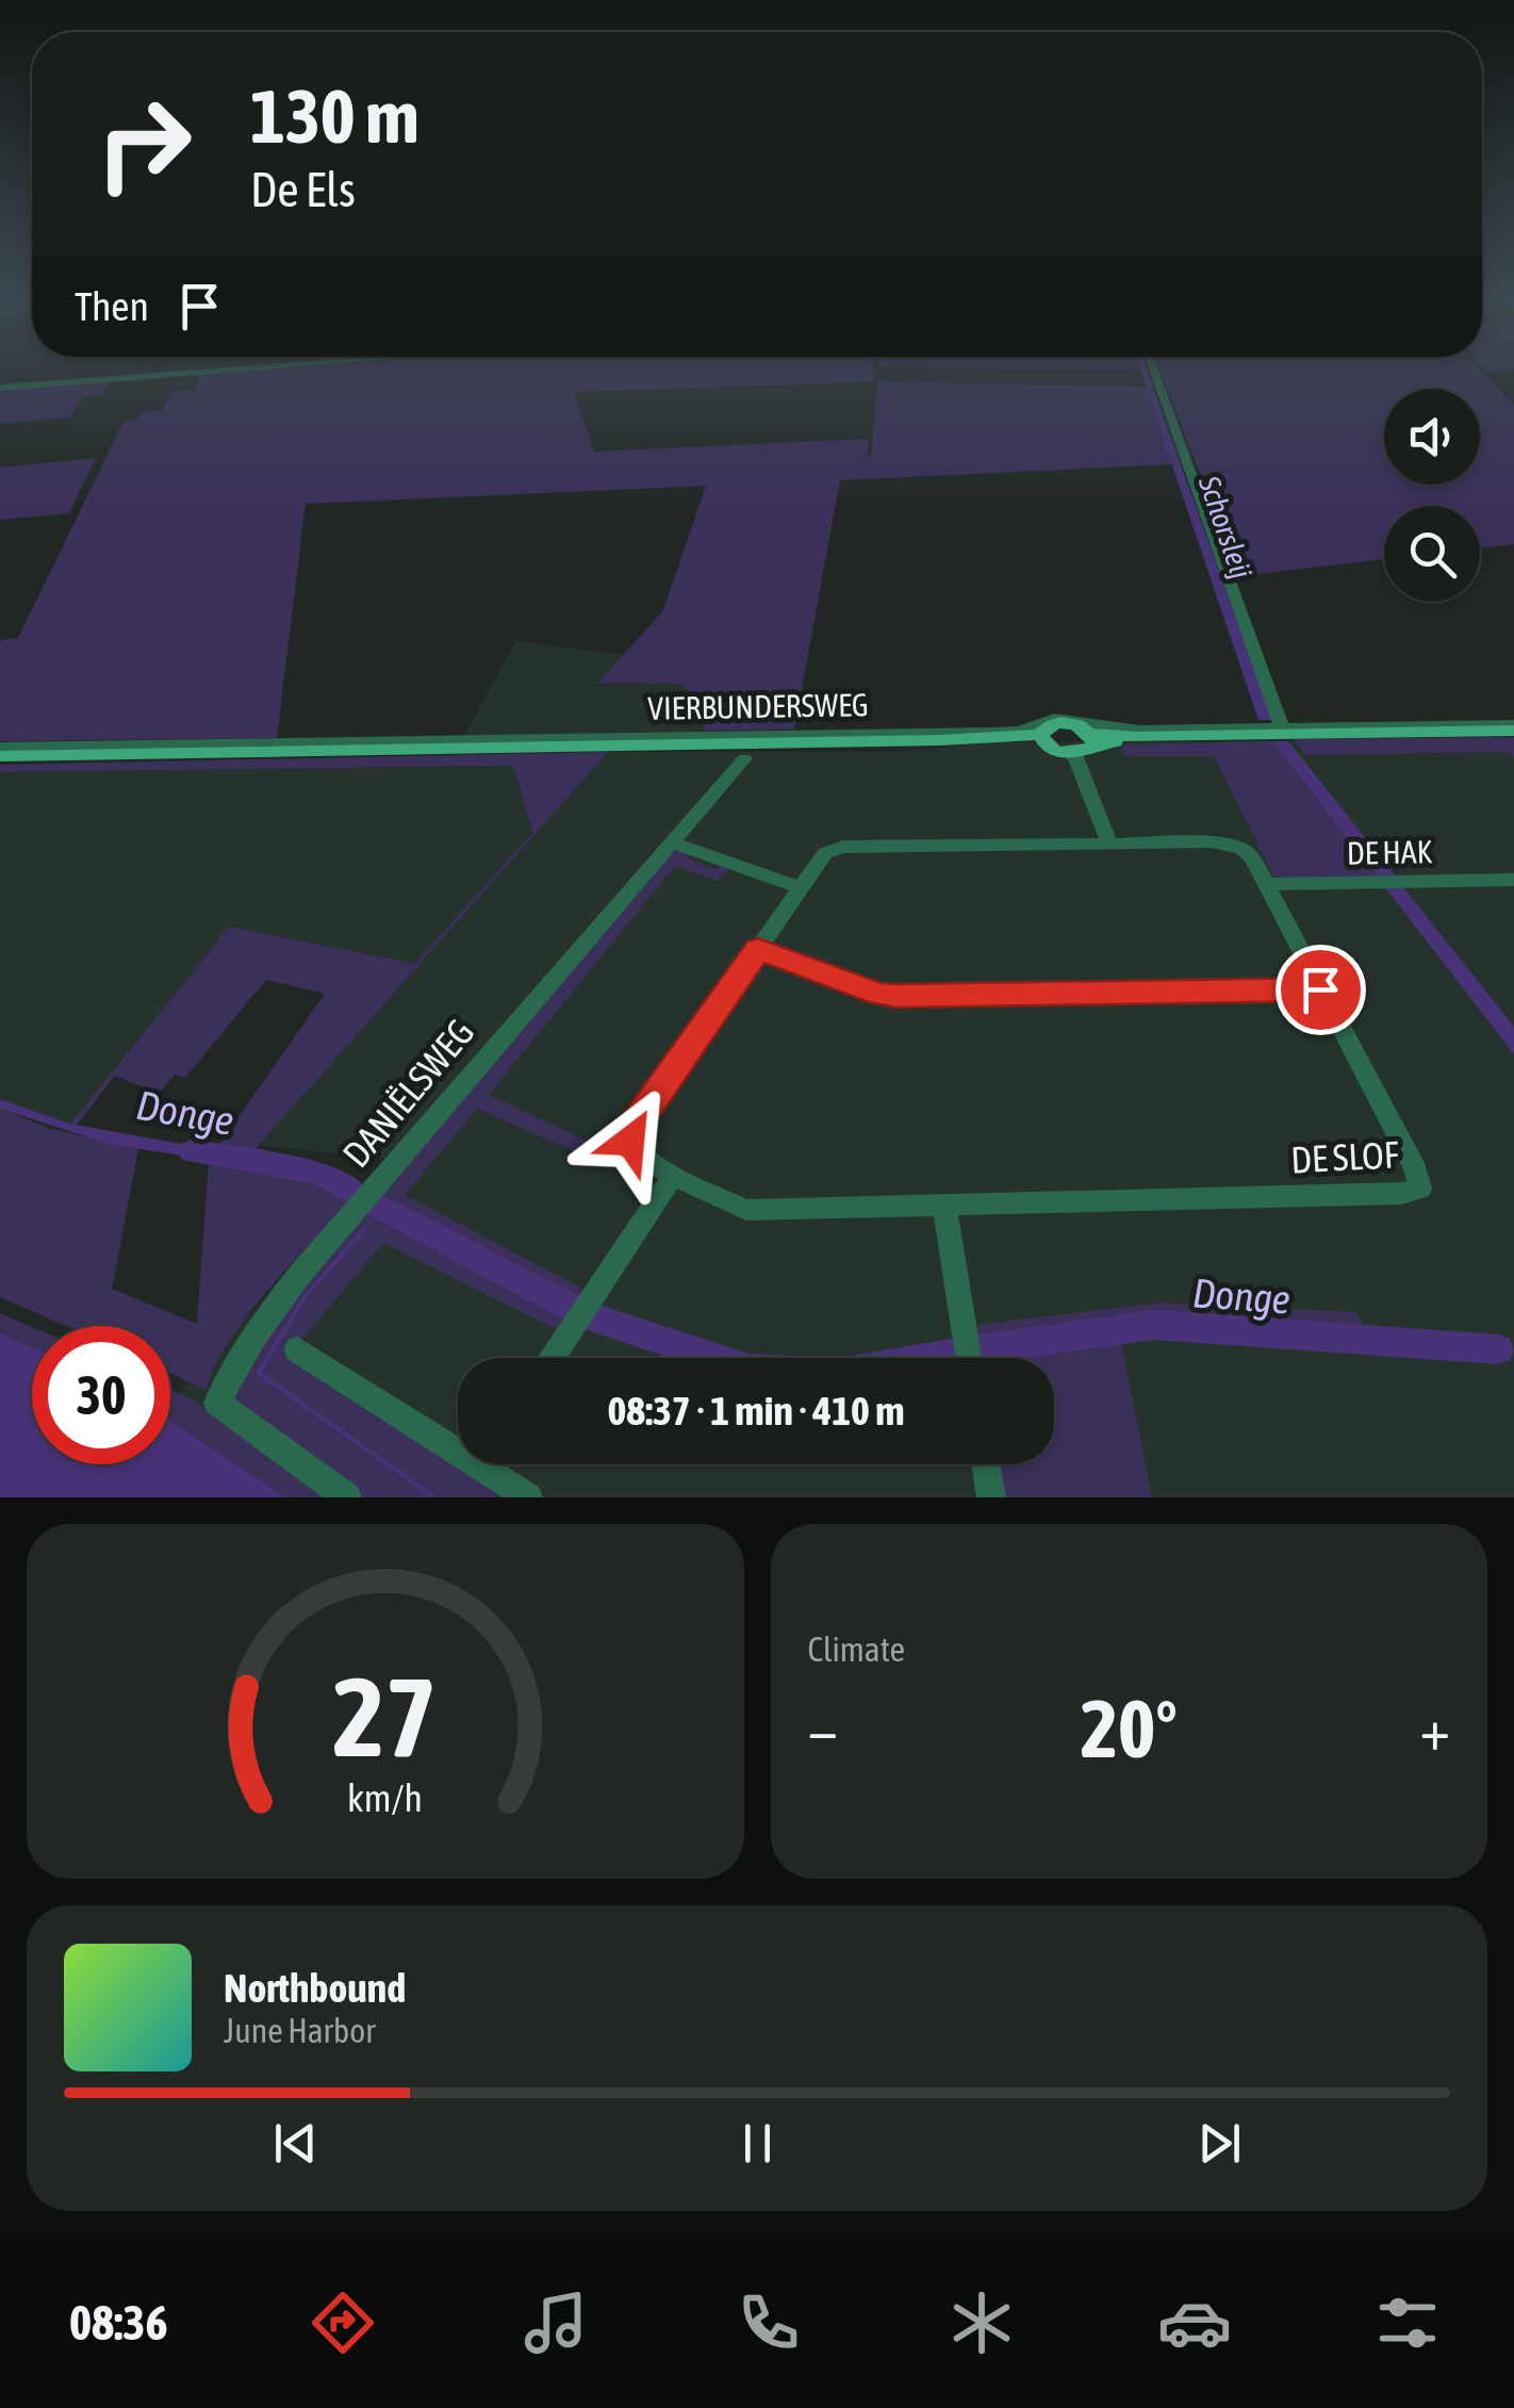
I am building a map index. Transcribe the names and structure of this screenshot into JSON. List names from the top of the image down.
{
  "streets": {
    "main road": ["VIERBUNDERSWEG"],
    "street": ["DE HAK", "DANIËLSWEG", "DE SLOF"]
  },
  "crossings": [
    ["DE HAK", "DE SLOF"]
  ],
  "water": ["Schorsleij", "Donge"],
  "page": {
    "turn": ["130 m", "De Els"],
    "then": "Then",
    "limit": "30",
    "trip": "08:37 · 1 min · 410 m",
    "tile": "Climate",
    "heat": ["−", "20°", "+"],
    "song": ["Northbound", "June Harbor"],
    "tabs": "08:36",
    "gauge": ["27", "km/h"]
  }
}
